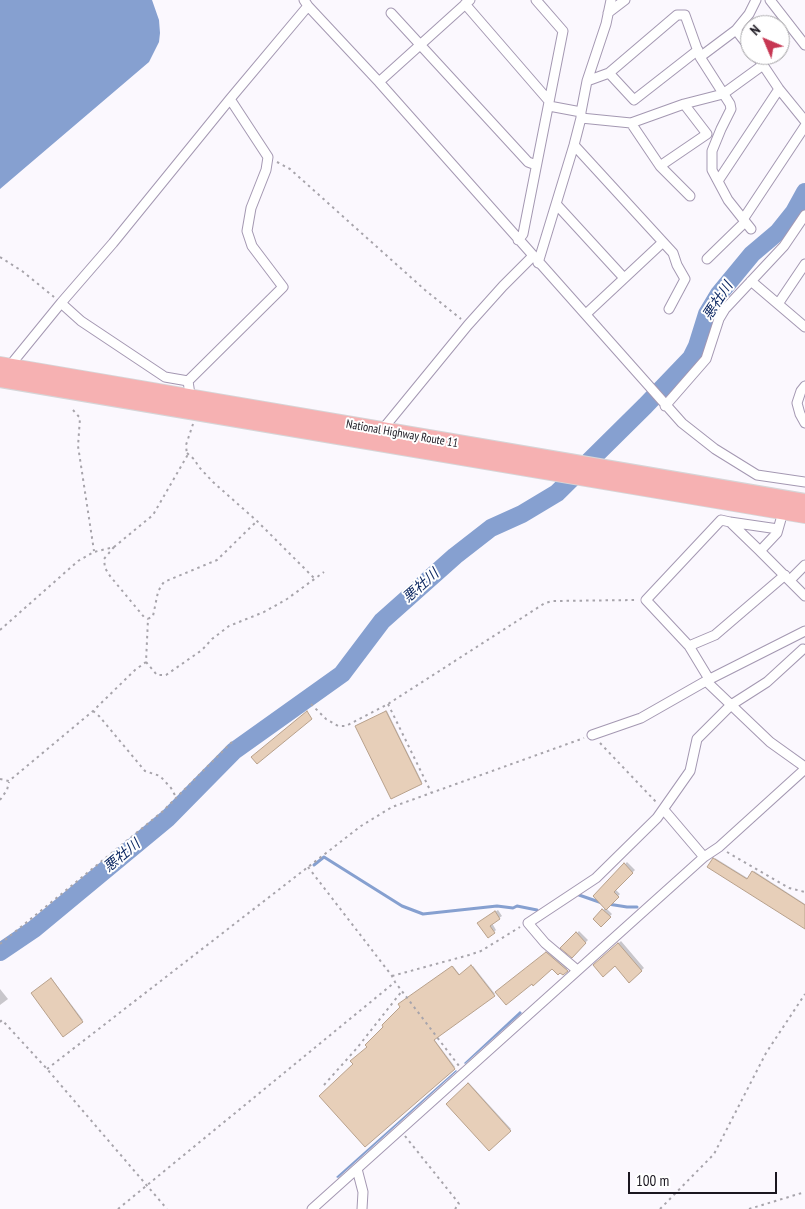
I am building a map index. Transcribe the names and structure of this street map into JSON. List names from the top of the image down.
{
  "streets": {
    "highway": ["National Highway Route 11"]
  },
  "water": ["悪社川"],
  "scale_bar": "100 m",
  "north": "top left"
}
